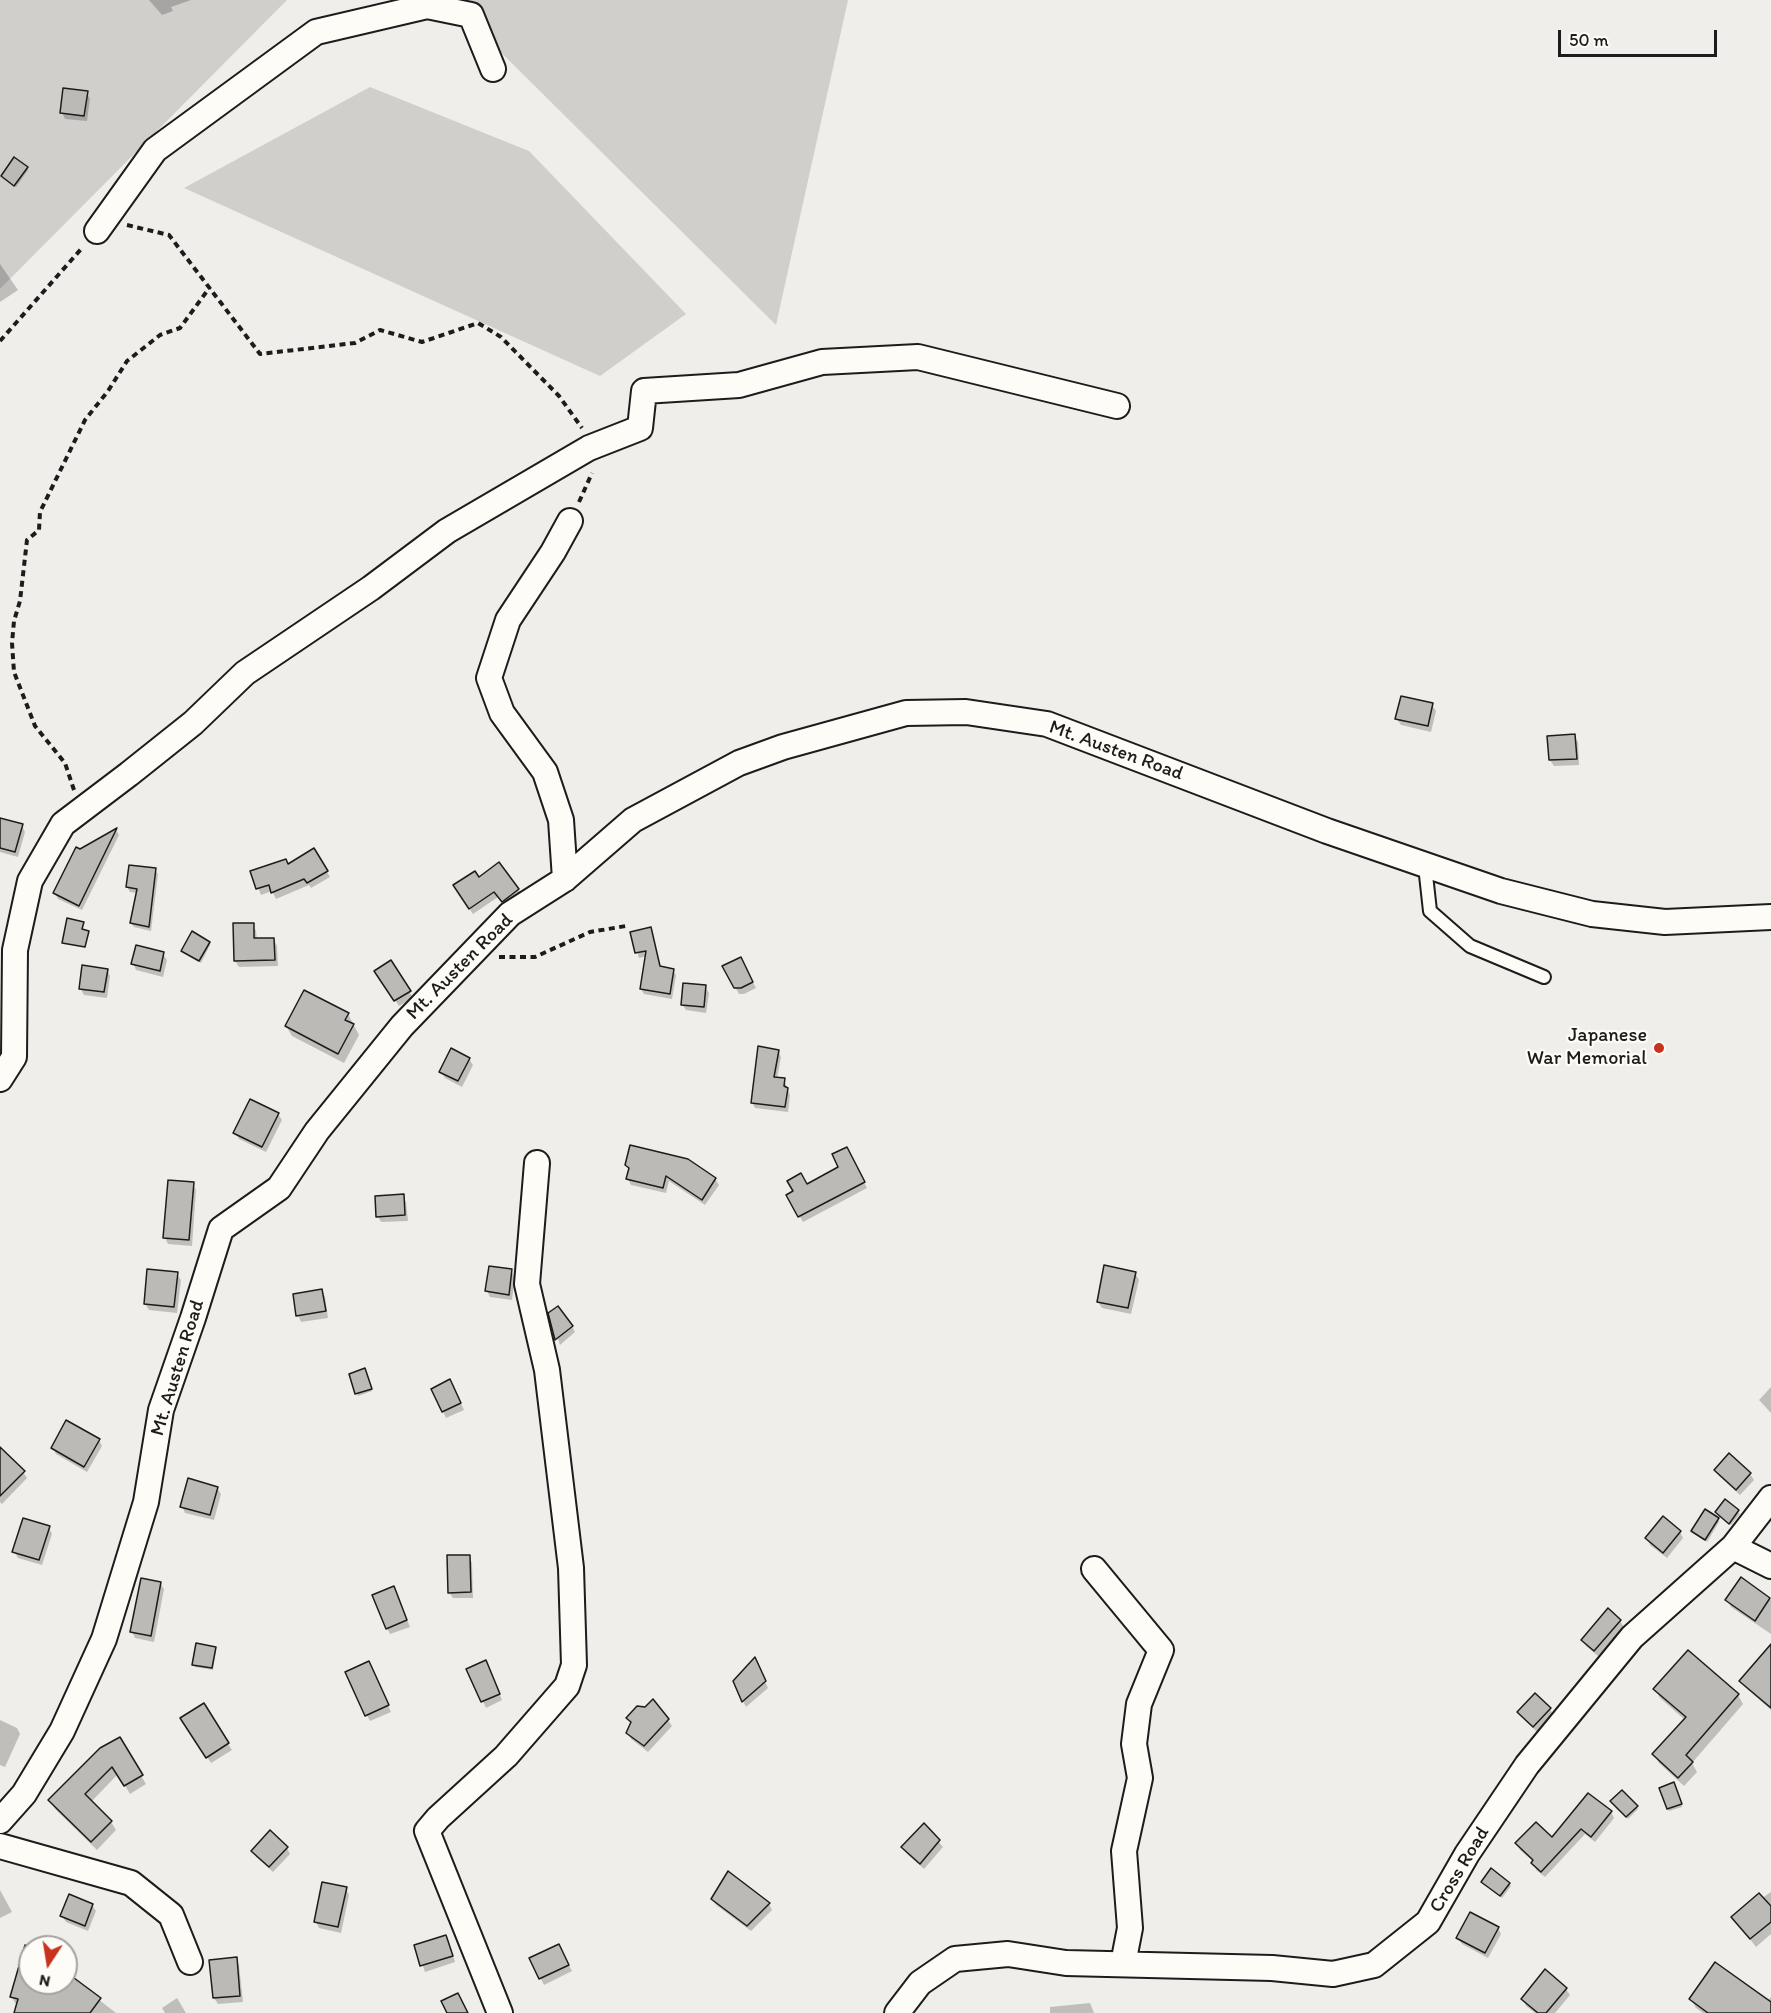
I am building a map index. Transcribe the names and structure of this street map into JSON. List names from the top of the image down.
{
  "streets": {
    "street": ["Mt. Austen Road", "Cross Road"]
  },
  "places": ["Japanese War Memorial"],
  "scale_bar": "50 m",
  "north": "bottom"
}
